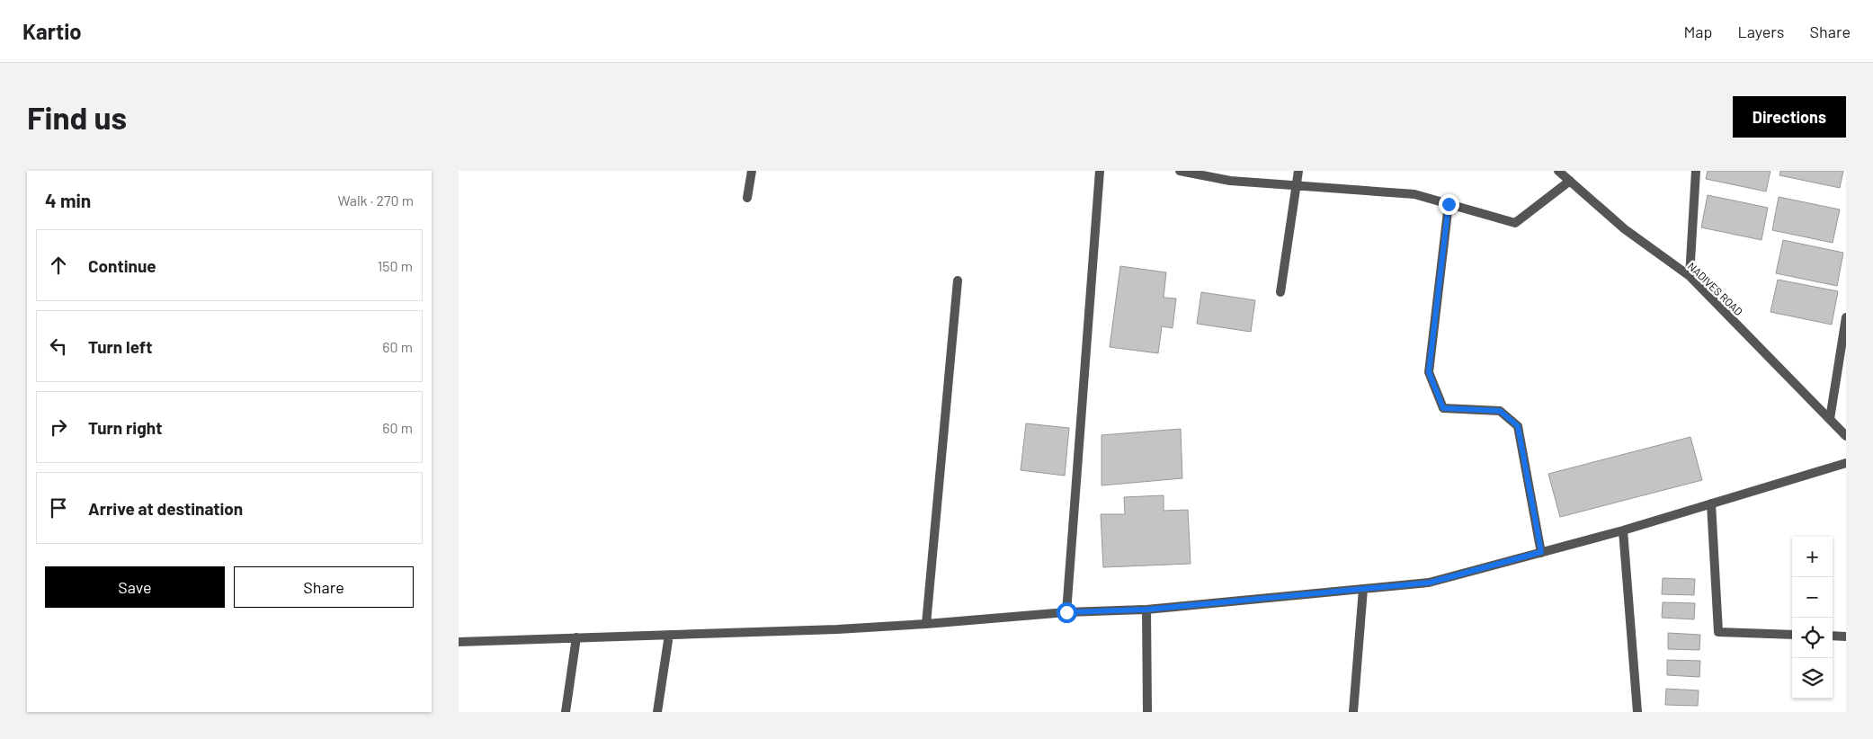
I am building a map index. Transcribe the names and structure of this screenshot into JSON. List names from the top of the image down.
{
  "streets": {
    "street": ["NADIVES ROAD"]
  },
  "page": {
    "header": "Kartio",
    "nav": ["Map", "Layers", "Share"],
    "buttons": [
      "Directions",
      ["Save", "Share"]
    ],
    "title": "Find us",
    "heading": ["4 min", "Walk · 270 m"],
    "list": [
      ["Continue", "150 m"],
      ["Turn left", "60 m"],
      ["Turn right", "60 m"],
      "Arrive at destination"
    ],
    "map_buttons": ["+", "−"]
  }
}
